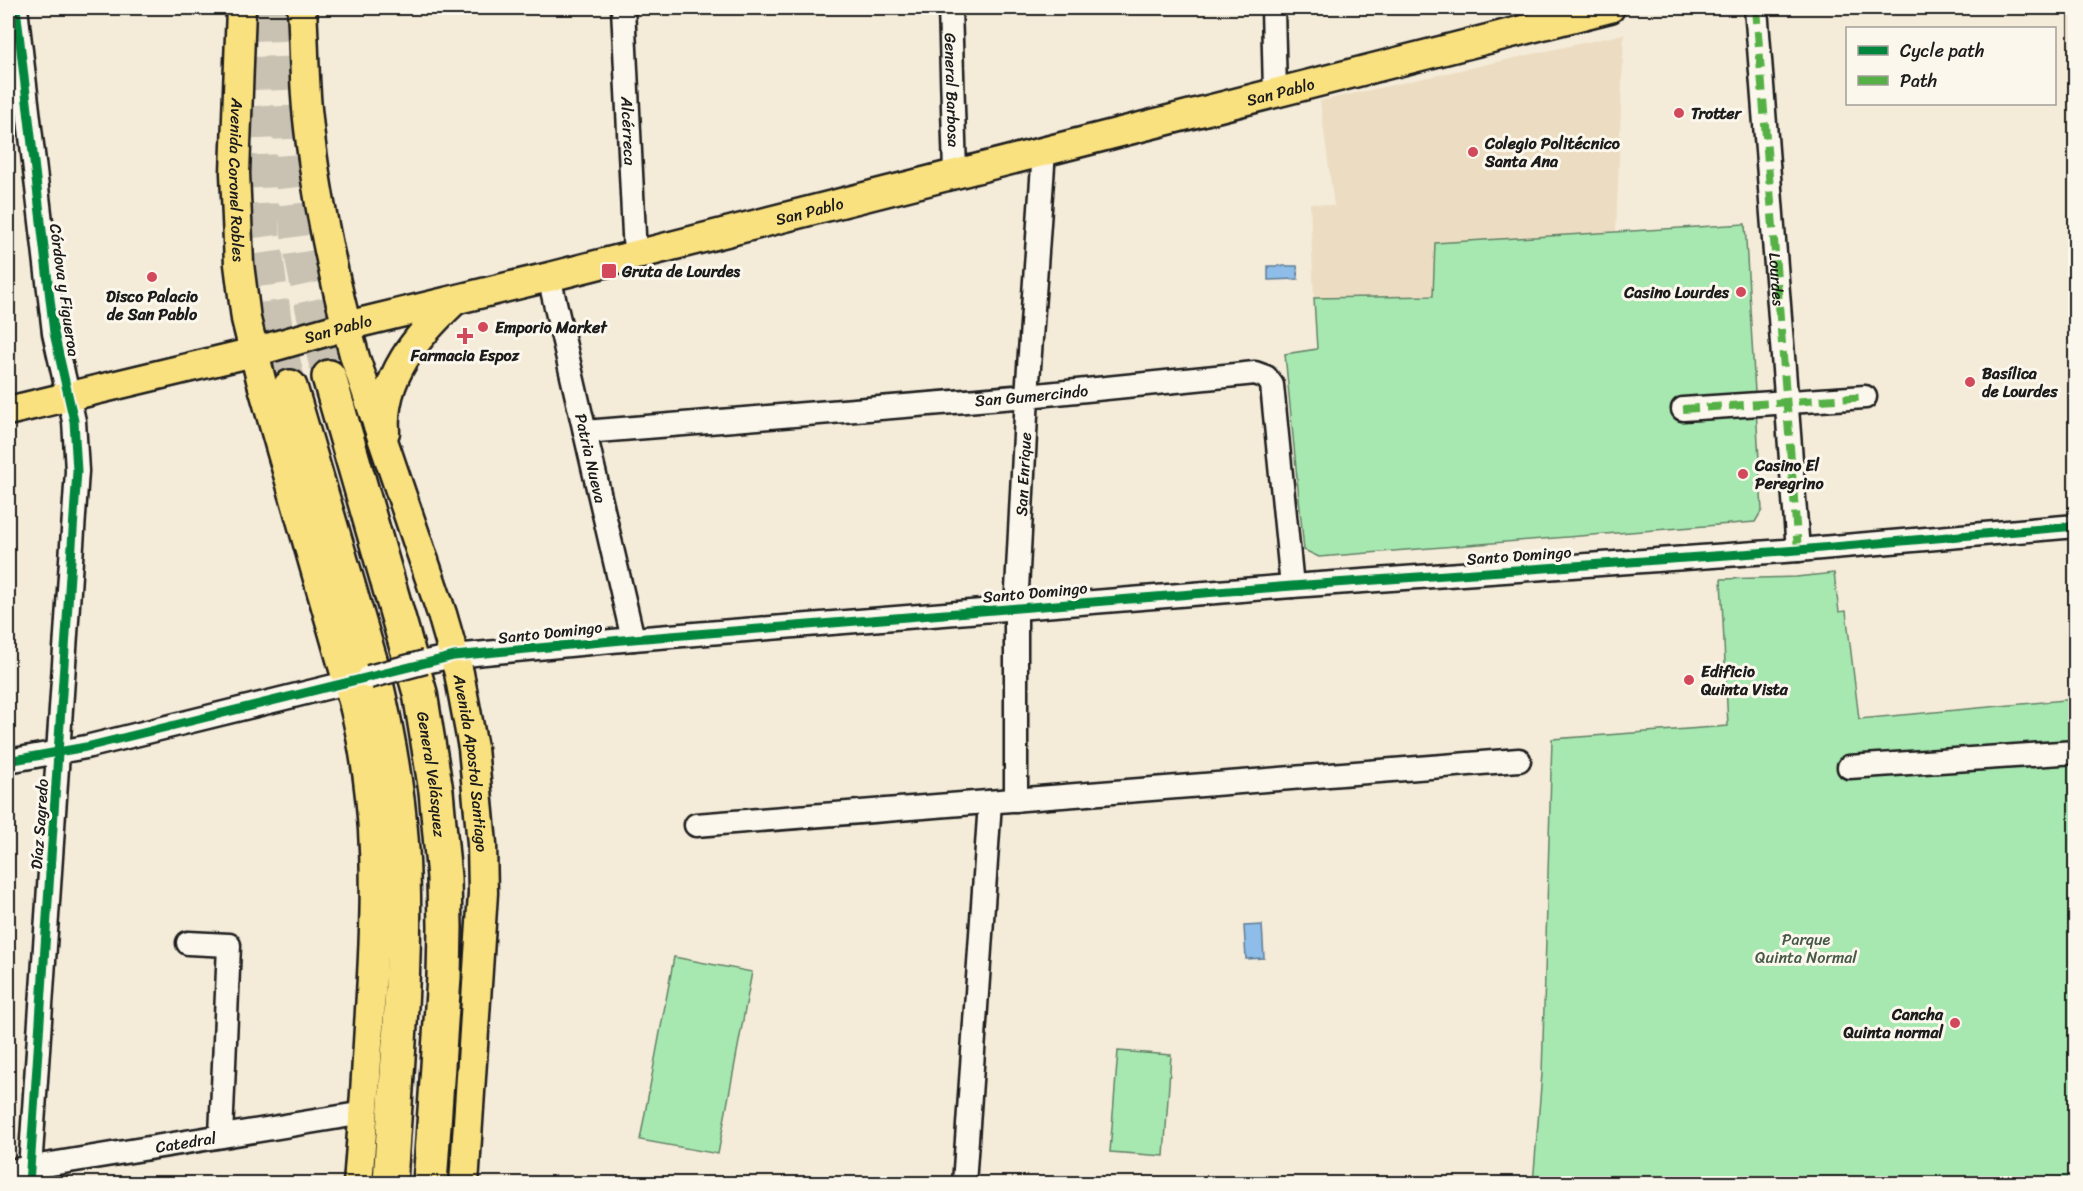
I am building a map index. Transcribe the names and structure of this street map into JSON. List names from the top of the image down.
{
  "streets": {
    "highway": ["General Velásquez"],
    "main road": ["San Pablo", "Avenida Coronel Robles", "Avenida Apostol Santiago"],
    "street": [
      "General Barbosa",
      "Alcérreca",
      "Lourdes",
      "Córdova y Figueroa",
      "San Gumercindo",
      "Patria Nueva",
      "San Enrique",
      "Santo Domingo",
      "Díaz Sagredo",
      "Catedral"
    ]
  },
  "crossings": [
    ["General Barbosa", "San Pablo"],
    ["San Pablo", "Alcérreca"],
    ["San Pablo", "Avenida Coronel Robles"],
    ["San Pablo", "Córdova y Figueroa"],
    ["San Pablo", "Patria Nueva"],
    ["San Pablo", "San Enrique"],
    ["San Pablo", "Avenida Apostol Santiago"],
    ["San Pablo", "Díaz Sagredo"],
    ["Lourdes", "Santo Domingo"],
    ["Córdova y Figueroa", "Díaz Sagredo"],
    ["San Gumercindo", "Patria Nueva"],
    ["San Gumercindo", "San Enrique"],
    ["San Gumercindo", "Santo Domingo"],
    ["Patria Nueva", "Santo Domingo"],
    ["San Enrique", "Santo Domingo"],
    ["Santo Domingo", "Avenida Apostol Santiago"],
    ["Santo Domingo", "Díaz Sagredo"],
    ["Díaz Sagredo", "Catedral"]
  ],
  "parks": ["Parque Quinta Normal"],
  "places": {
    "other": [
      "Trotter",
      "Colegio Politécnico Santa Ana",
      "Disco Palacio de San Pablo",
      "Casino Lourdes",
      "Emporio Market",
      "Basílica de Lourdes",
      "Casino El Peregrino",
      "Edificio Quinta Vista",
      "Cancha Quinta normal"
    ],
    "transit": ["Gruta de Lourdes"],
    "health": ["Farmacia Espoz"]
  },
  "legend": ["Cycle path", "Path"]
}
